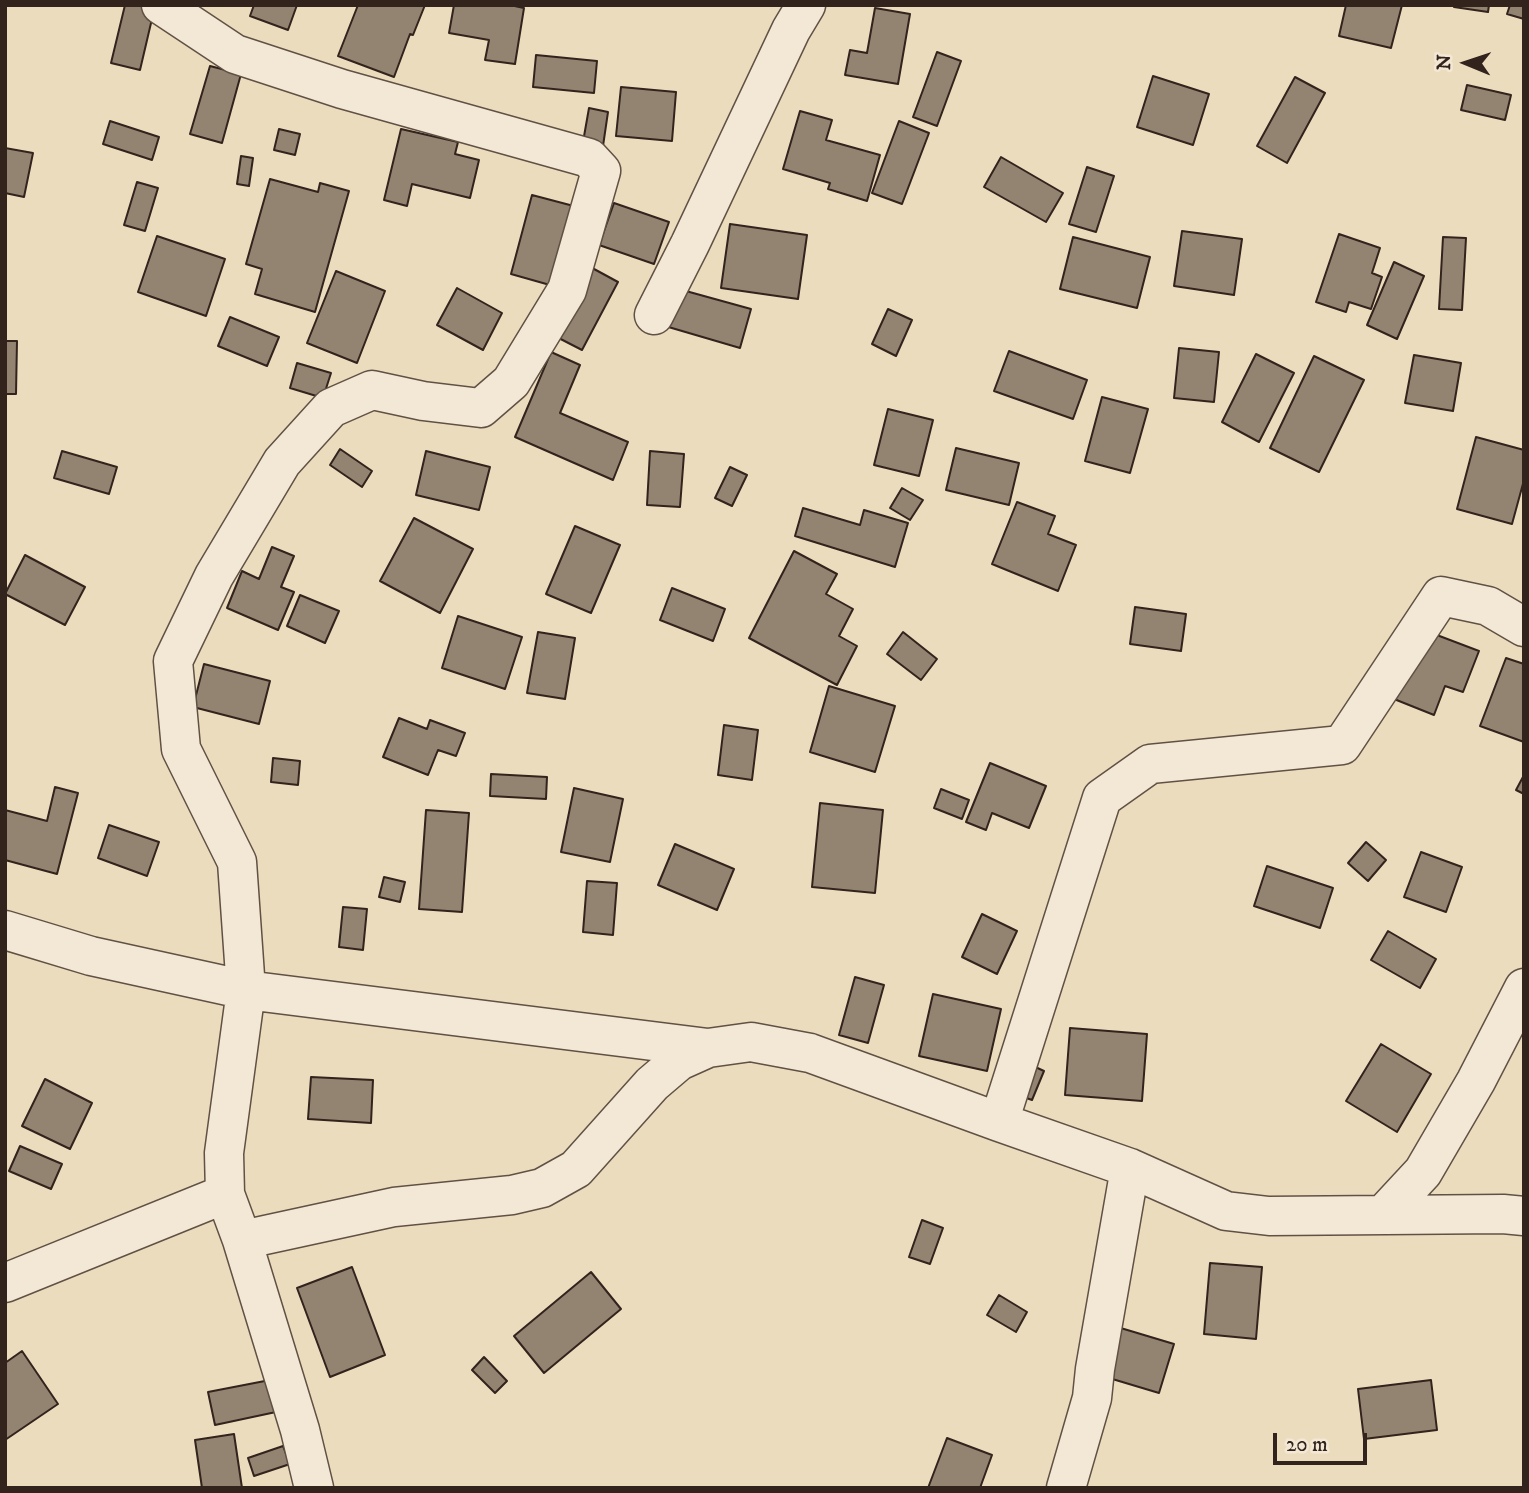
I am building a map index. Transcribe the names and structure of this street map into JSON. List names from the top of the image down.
{
  "scale_bar": "20 m",
  "north": "left"
}
